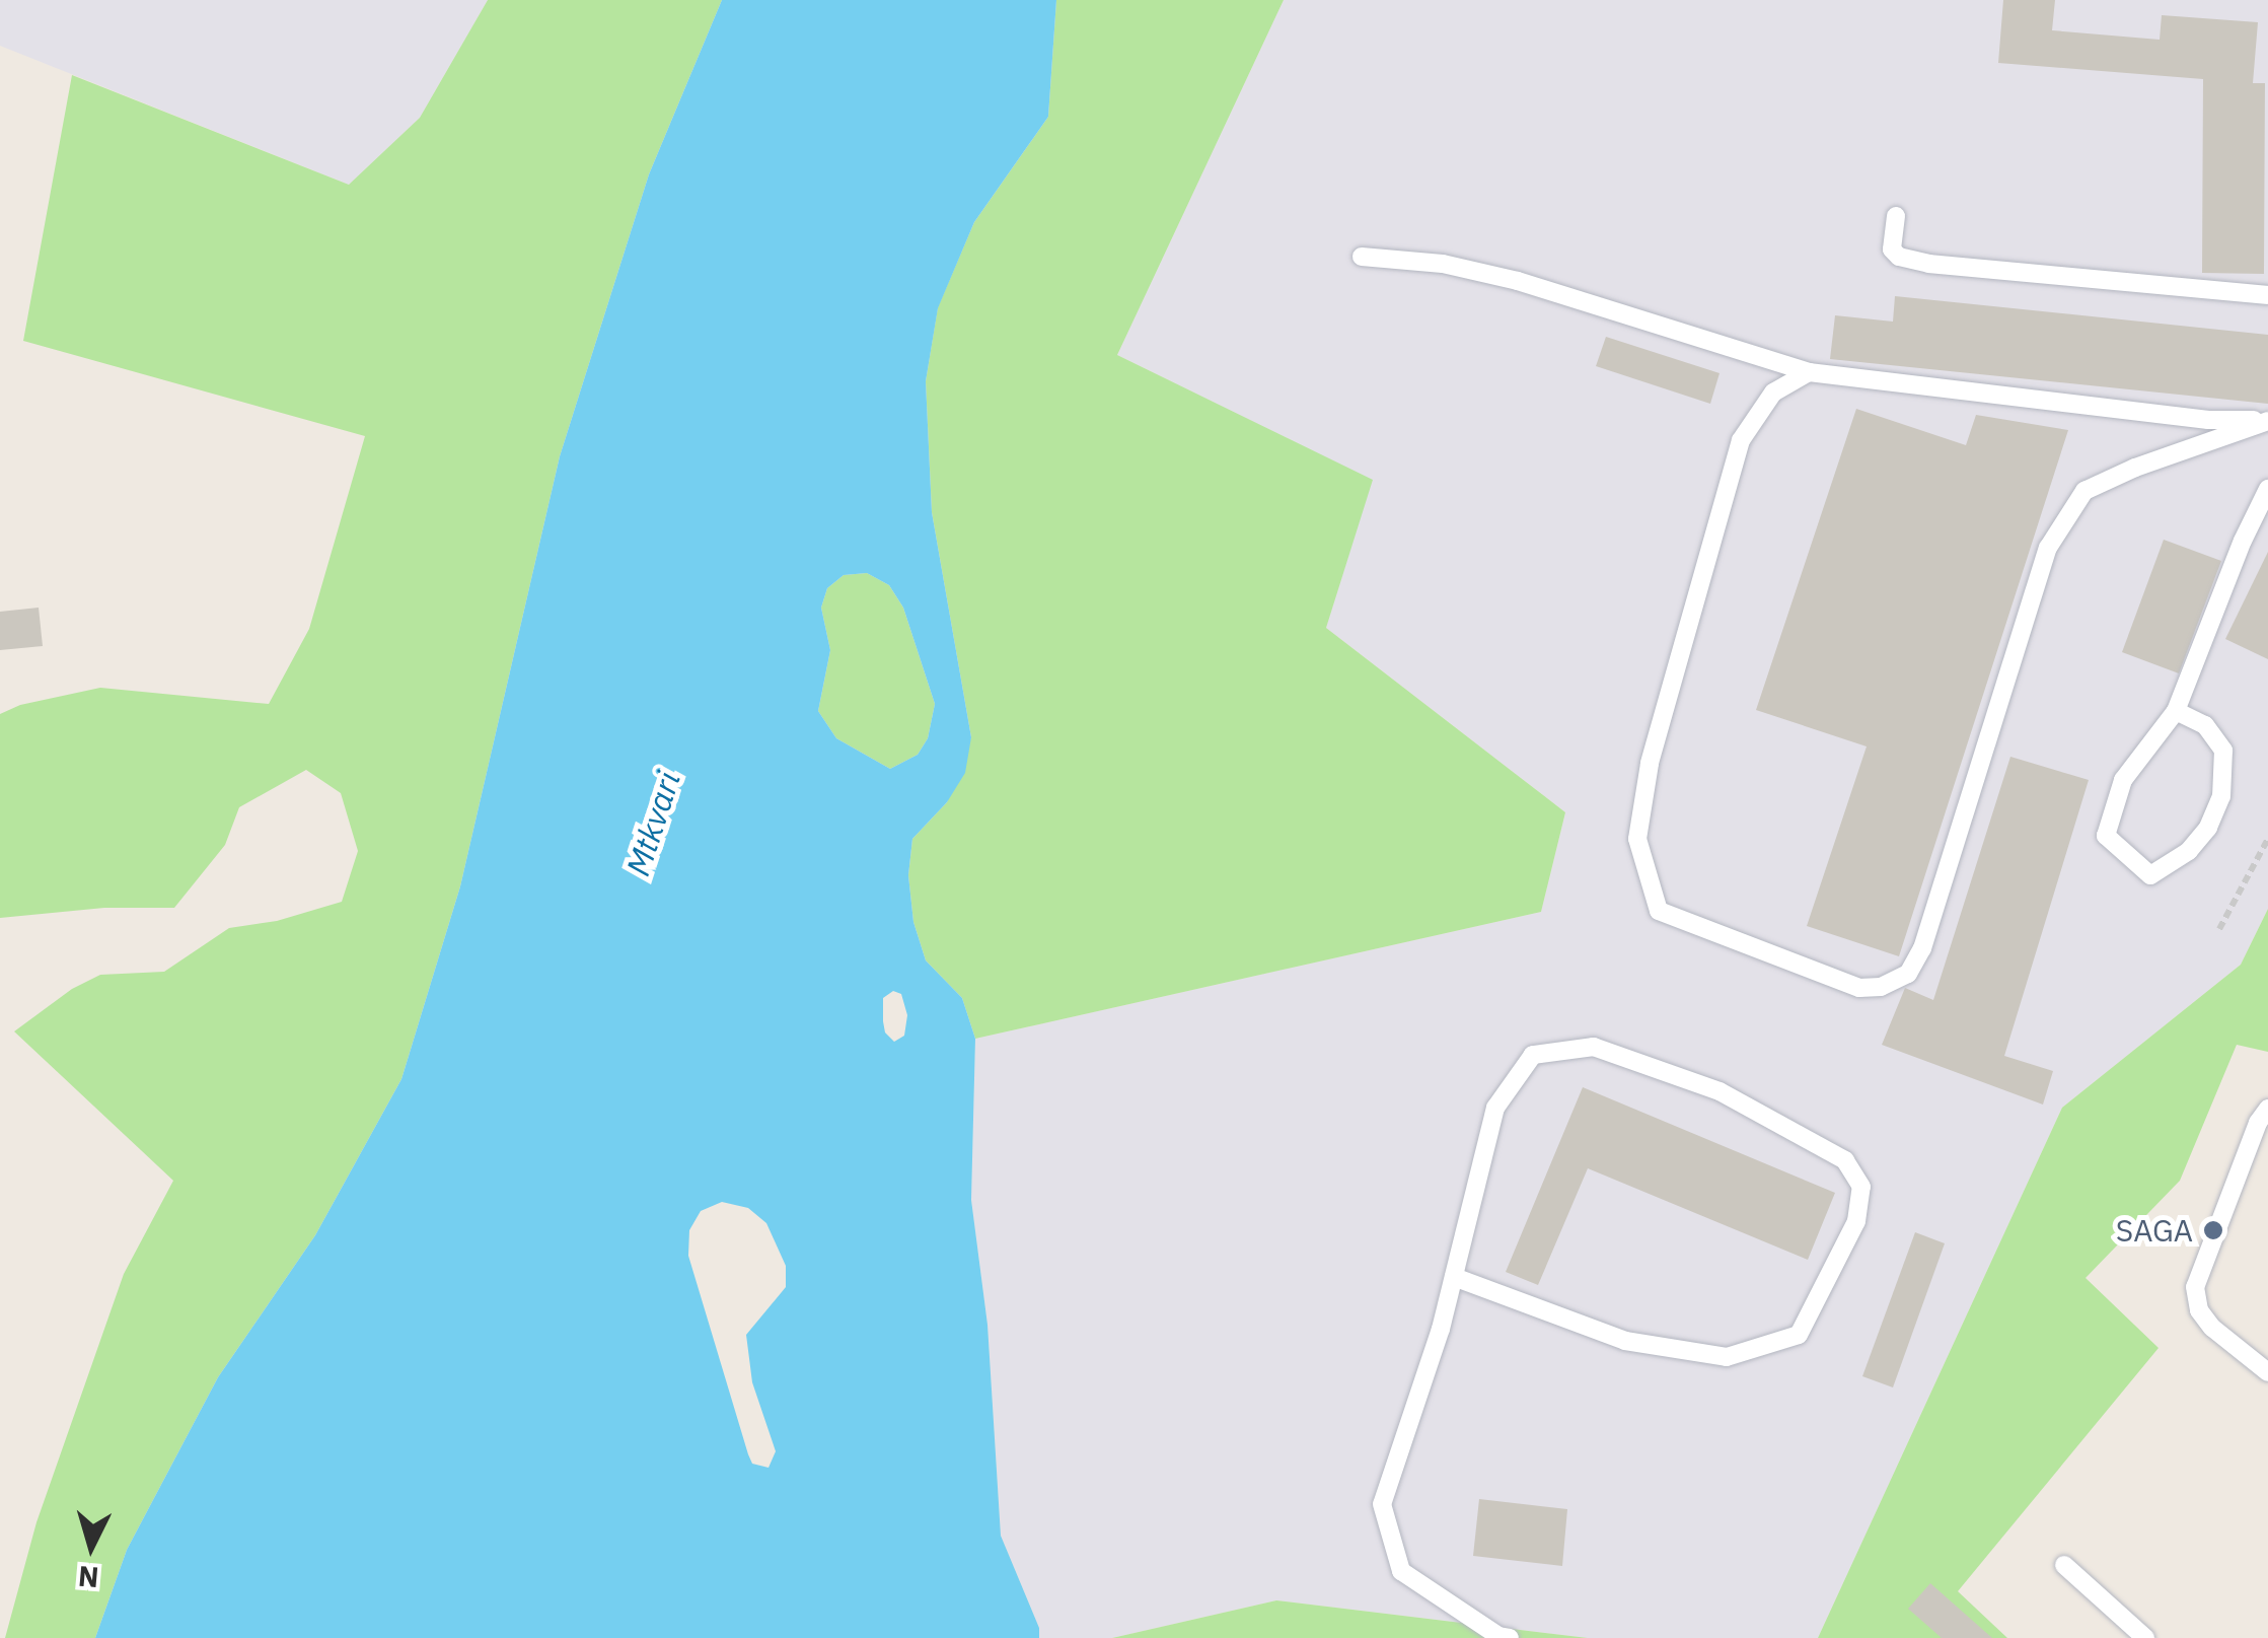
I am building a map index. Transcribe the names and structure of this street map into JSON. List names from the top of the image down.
{
  "water": ["Mtkvari"],
  "places": ["SAGA"],
  "north": "bottom"
}
